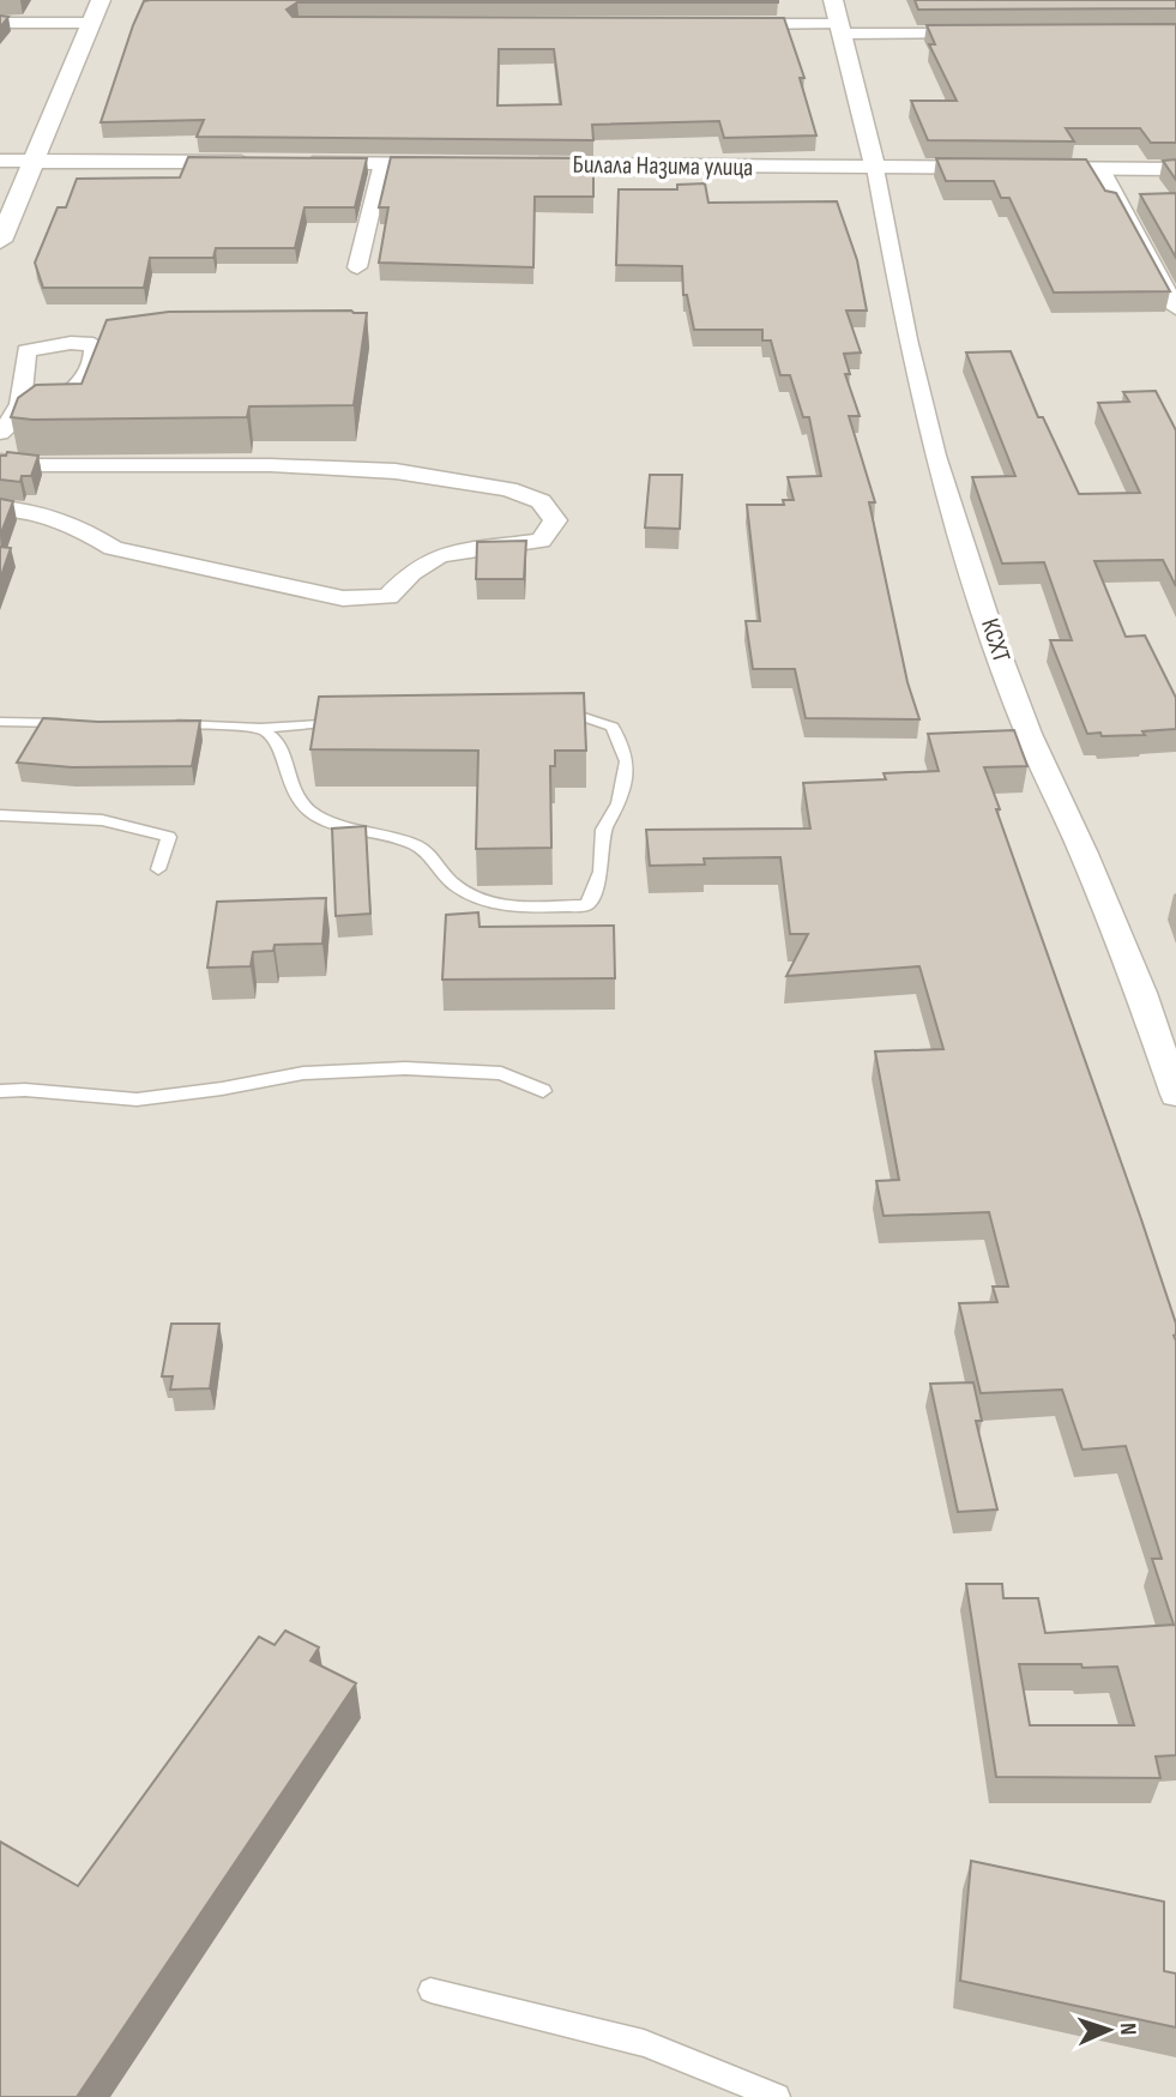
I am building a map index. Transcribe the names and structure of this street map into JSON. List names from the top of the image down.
{
  "streets": {
    "street": ["Билала Назима улица", "КСХТ"]
  },
  "crossings": [
    ["Билала Назима улица", "КСХТ"]
  ],
  "north": "right"
}
